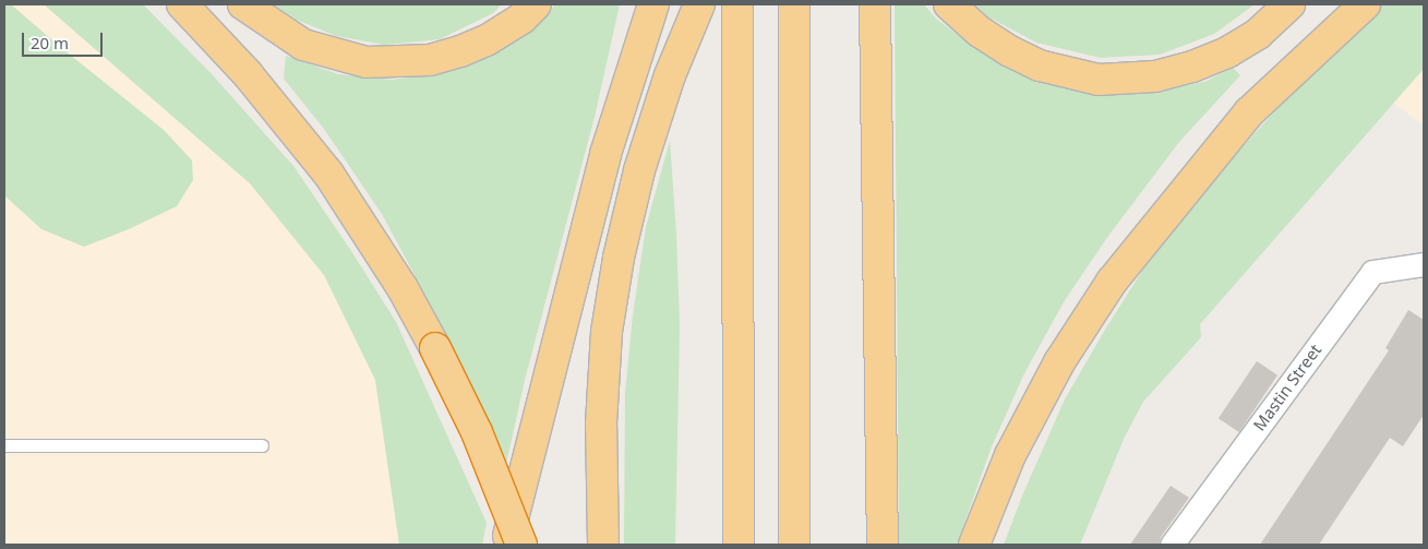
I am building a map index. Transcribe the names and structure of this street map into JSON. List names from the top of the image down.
{
  "streets": {
    "street": ["Mastin Street"]
  },
  "scale_bar": "20 m"
}
